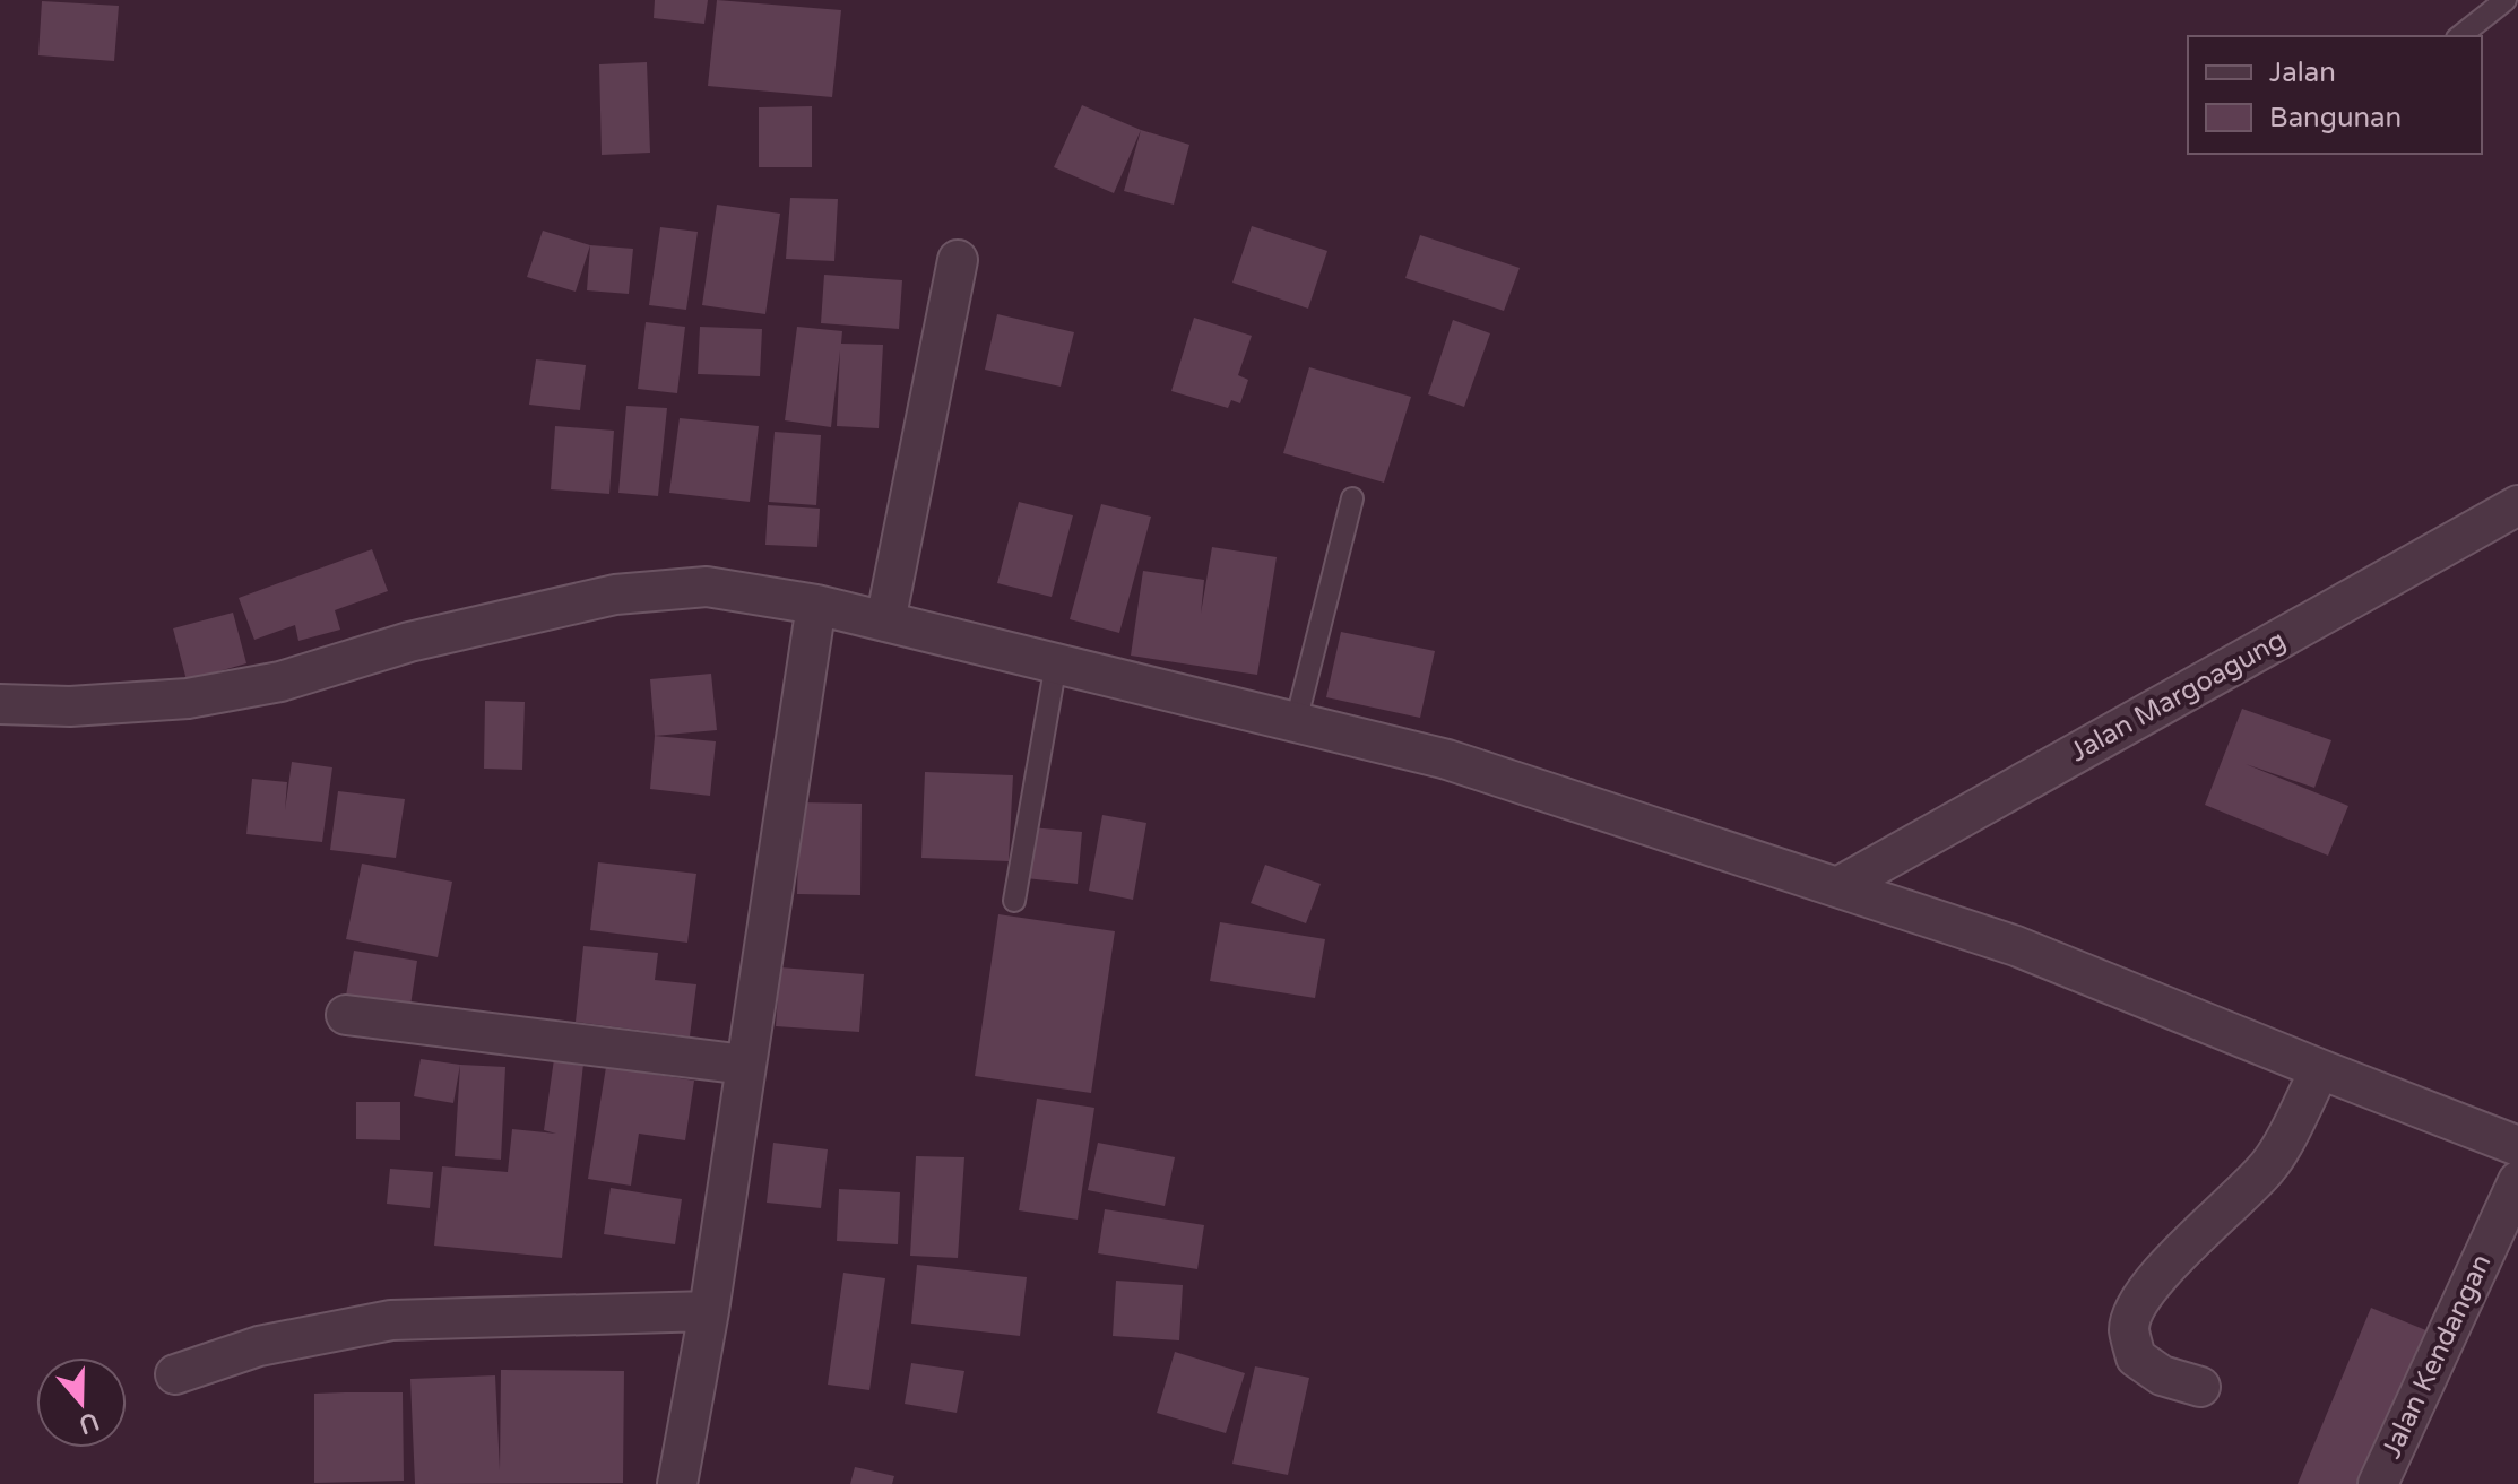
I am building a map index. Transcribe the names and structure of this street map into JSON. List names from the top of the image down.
{
  "streets": {
    "street": ["Jalan Margoagung", "Jalan Kendangan"]
  },
  "legend": ["Jalan", "Bangunan"],
  "north": "bottom"
}
